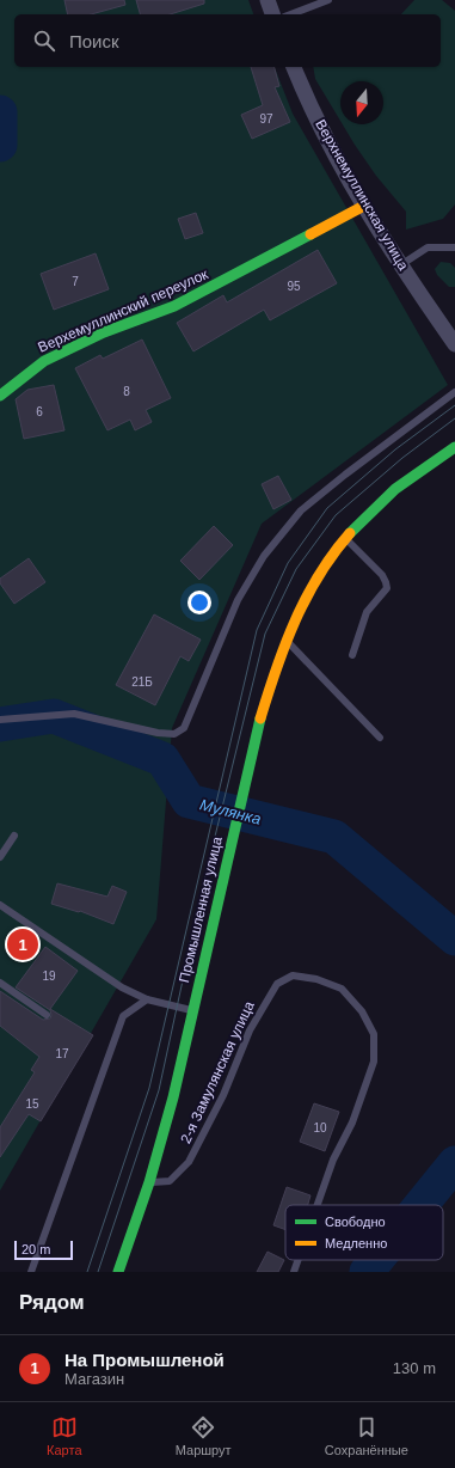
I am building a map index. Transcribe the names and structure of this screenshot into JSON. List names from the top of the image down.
{
  "streets": {
    "street": ["Верхнемуллинская улица", "Верхемуллинский переулок", "Промышленная улица"],
    "lane": ["2-я Замулянская улица"]
  },
  "crossings": [
    ["Верхнемуллинская улица", "Верхемуллинский переулок"],
    ["Промышленная улица", "2-я Замулянская улица"]
  ],
  "water": ["Мулянка"],
  "house_numbers": [
    "97",
    "7",
    "95",
    "8",
    "6",
    "21Б",
    "19",
    "17",
    "15",
    "10"
  ],
  "legend": ["Свободно", "Медленно"],
  "scale_bar": "20 m",
  "north": "bottom",
  "page": {
    "search": "Поиск",
    "pins": "1",
    "scale": "20 m",
    "heading": "Рядом",
    "list": [
      {
        "mark": "1",
        "name": "На Промышленой",
        "note": "Магазин",
        "value": "130 m"
      }
    ],
    "nav": ["Карта", "Маршрут", "Сохранённые"]
  }
}
